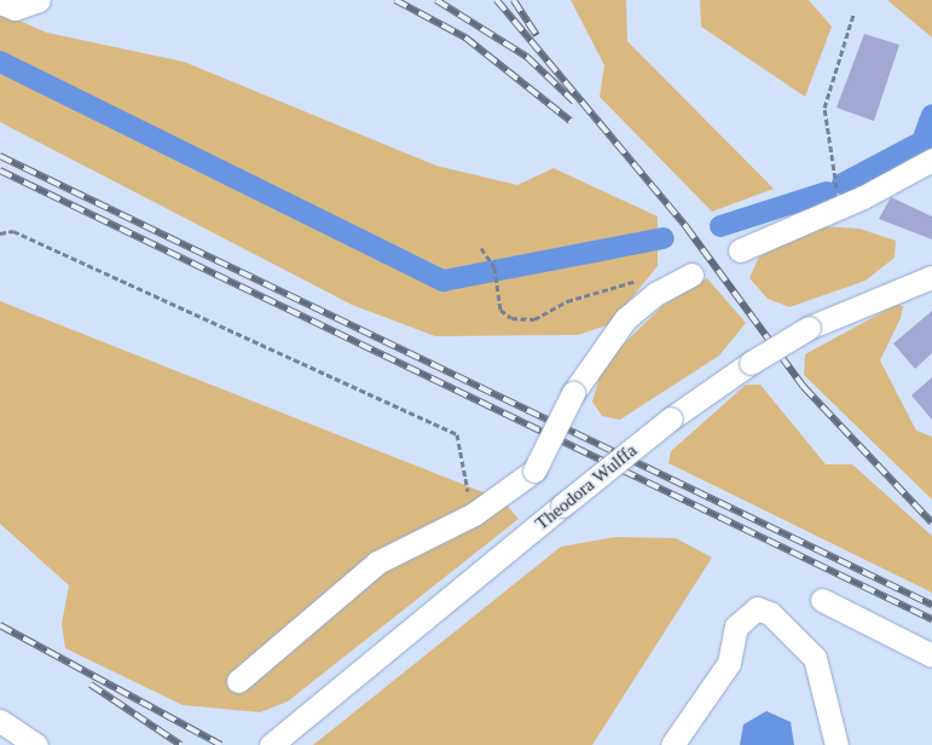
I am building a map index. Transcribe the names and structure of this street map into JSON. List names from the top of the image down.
{
  "streets": {
    "street": ["Theodora Wulffa"]
  }
}
